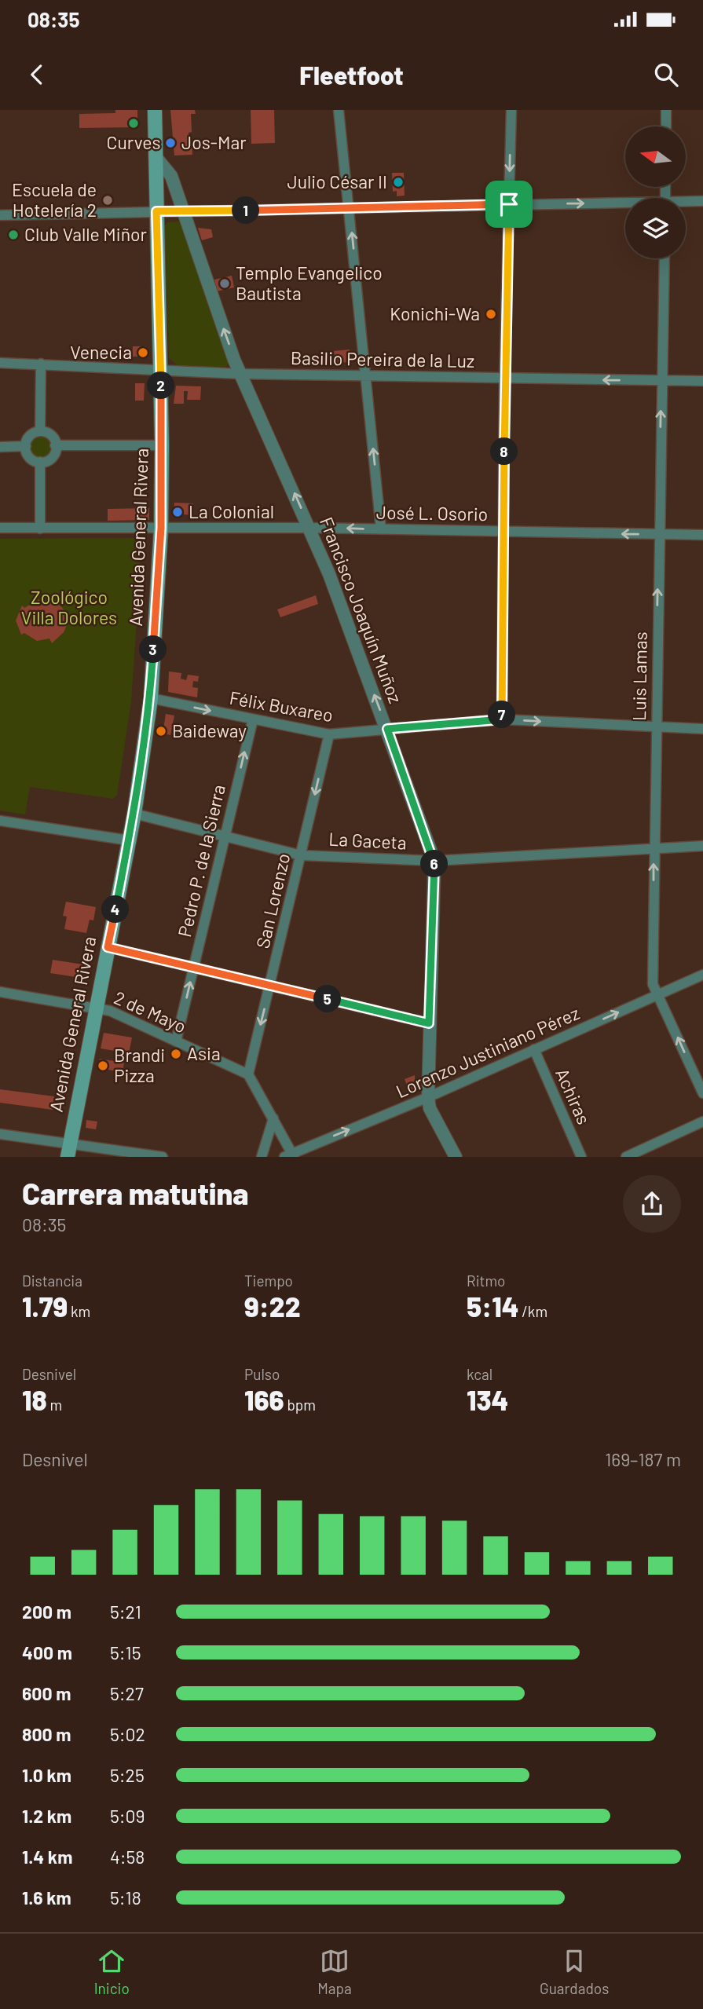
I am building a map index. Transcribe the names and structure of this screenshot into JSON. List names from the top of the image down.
{
  "streets": {
    "main road": ["Avenida General Rivera"],
    "street": [
      "Basilio Pereira de la Luz",
      "José L. Osorio",
      "Francisco Joaquín Muñoz",
      "Luis Lamas",
      "Félix Buxareo",
      "La Gaceta",
      "Pedro P. de la Sierra",
      "San Lorenzo",
      "2 de Mayo",
      "Lorenzo Justiniano Pérez",
      "Achiras"
    ]
  },
  "crossings": [
    ["Basilio Pereira de la Luz", "Avenida General Rivera"],
    ["Basilio Pereira de la Luz", "Francisco Joaquín Muñoz"],
    ["Basilio Pereira de la Luz", "Luis Lamas"],
    ["José L. Osorio", "Avenida General Rivera"],
    ["José L. Osorio", "Francisco Joaquín Muñoz"],
    ["José L. Osorio", "Luis Lamas"],
    ["Avenida General Rivera", "Francisco Joaquín Muñoz"],
    ["Avenida General Rivera", "Félix Buxareo"],
    ["Avenida General Rivera", "La Gaceta"],
    ["Avenida General Rivera", "2 de Mayo"],
    ["Francisco Joaquín Muñoz", "Félix Buxareo"],
    ["Francisco Joaquín Muñoz", "La Gaceta"],
    ["Francisco Joaquín Muñoz", "Lorenzo Justiniano Pérez"],
    ["Luis Lamas", "Félix Buxareo"],
    ["Luis Lamas", "La Gaceta"],
    ["Luis Lamas", "Lorenzo Justiniano Pérez"],
    ["Félix Buxareo", "Pedro P. de la Sierra"],
    ["Félix Buxareo", "San Lorenzo"],
    ["La Gaceta", "Pedro P. de la Sierra"],
    ["La Gaceta", "San Lorenzo"],
    ["Pedro P. de la Sierra", "2 de Mayo"],
    ["San Lorenzo", "2 de Mayo"],
    ["Lorenzo Justiniano Pérez", "Achiras"]
  ],
  "one_way": [
    "Francisco Joaquín Muñoz",
    "Luis Lamas",
    "Félix Buxareo",
    "Pedro P. de la Sierra",
    "San Lorenzo",
    "Lorenzo Justiniano Pérez"
  ],
  "parks": ["Zoológico Villa Dolores"],
  "places": [
    "Curves",
    "Jos-Mar",
    "Julio César II",
    "Escuela de Hotelería 2",
    "Club Valle Miñor",
    "Templo Evangelico Bautista",
    "Konichi-Wa",
    "Venecia",
    "La Colonial",
    "Baideway",
    "Asia",
    "Brandi Pizza"
  ],
  "north": "left",
  "page": {
    "status": "08:35",
    "header": "Fleetfoot",
    "pins": [
      "1",
      "2",
      "8",
      "3",
      "7",
      "6",
      "4",
      "5"
    ],
    "heading": ["Carrera matutina", "08:35"],
    "stats": [
      ["Distancia", "1.79 km"],
      ["Tiempo", "9:22"],
      ["Ritmo", "5:14 /km"],
      ["Desnivel", "18 m"],
      ["Pulso", "166 bpm"],
      ["kcal", "134"]
    ],
    "chart": ["Desnivel", "169–187 m"],
    "list": [
      {
        "name": "200 m",
        "note": "5:21"
      },
      {
        "name": "400 m",
        "note": "5:15"
      },
      {
        "name": "600 m",
        "note": "5:27"
      },
      {
        "name": "800 m",
        "note": "5:02"
      },
      {
        "name": "1.0 km",
        "note": "5:25"
      },
      {
        "name": "1.2 km",
        "note": "5:09"
      },
      {
        "name": "1.4 km",
        "note": "4:58"
      },
      {
        "name": "1.6 km",
        "note": "5:18"
      }
    ],
    "tabs": ["Inicio", "Mapa", "Guardados"]
  }
}
